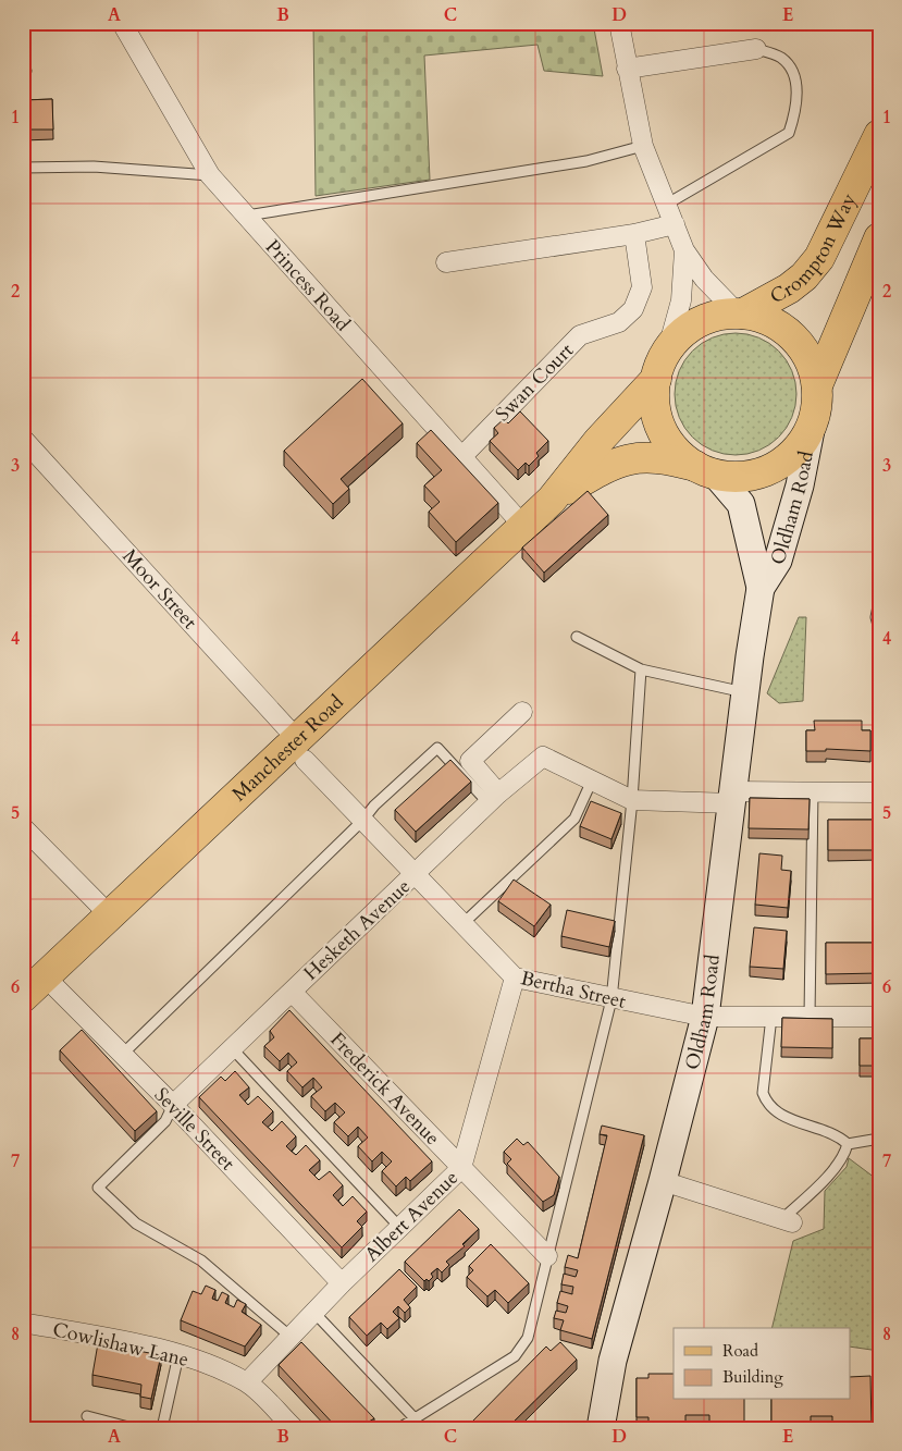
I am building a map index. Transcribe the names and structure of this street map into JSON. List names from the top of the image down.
{
  "streets": {
    "main road": ["Crompton Way", "Oldham Road", "Manchester Road"],
    "street": [
      "Princess Road",
      "Swan Court",
      "Moor Street",
      "Hesketh Avenue",
      "Bertha Street",
      "Frederick Avenue",
      "Seville Street",
      "Albert Avenue",
      "Cowlishaw Lane"
    ]
  },
  "crossings": [
    ["Crompton Way", "Oldham Road"],
    ["Crompton Way", "Manchester Road"],
    ["Princess Road", "Swan Court"],
    ["Princess Road", "Manchester Road"],
    ["Oldham Road", "Manchester Road"],
    ["Oldham Road", "Bertha Street"],
    ["Moor Street", "Manchester Road"],
    ["Moor Street", "Bertha Street"],
    ["Manchester Road", "Bertha Street"],
    ["Manchester Road", "Seville Street"],
    ["Hesketh Avenue", "Bertha Street"],
    ["Hesketh Avenue", "Frederick Avenue"],
    ["Hesketh Avenue", "Seville Street"],
    ["Bertha Street", "Albert Avenue"],
    ["Frederick Avenue", "Albert Avenue"],
    ["Seville Street", "Albert Avenue"],
    ["Albert Avenue", "Cowlishaw Lane"]
  ],
  "legend": ["Road", "Building"],
  "grid": {
    "columns": [
      "A",
      "B",
      "C",
      "D",
      "E"
    ],
    "rows": [
      "1",
      "2",
      "3",
      "4",
      "5",
      "6",
      "7",
      "8"
    ]
  }
}
